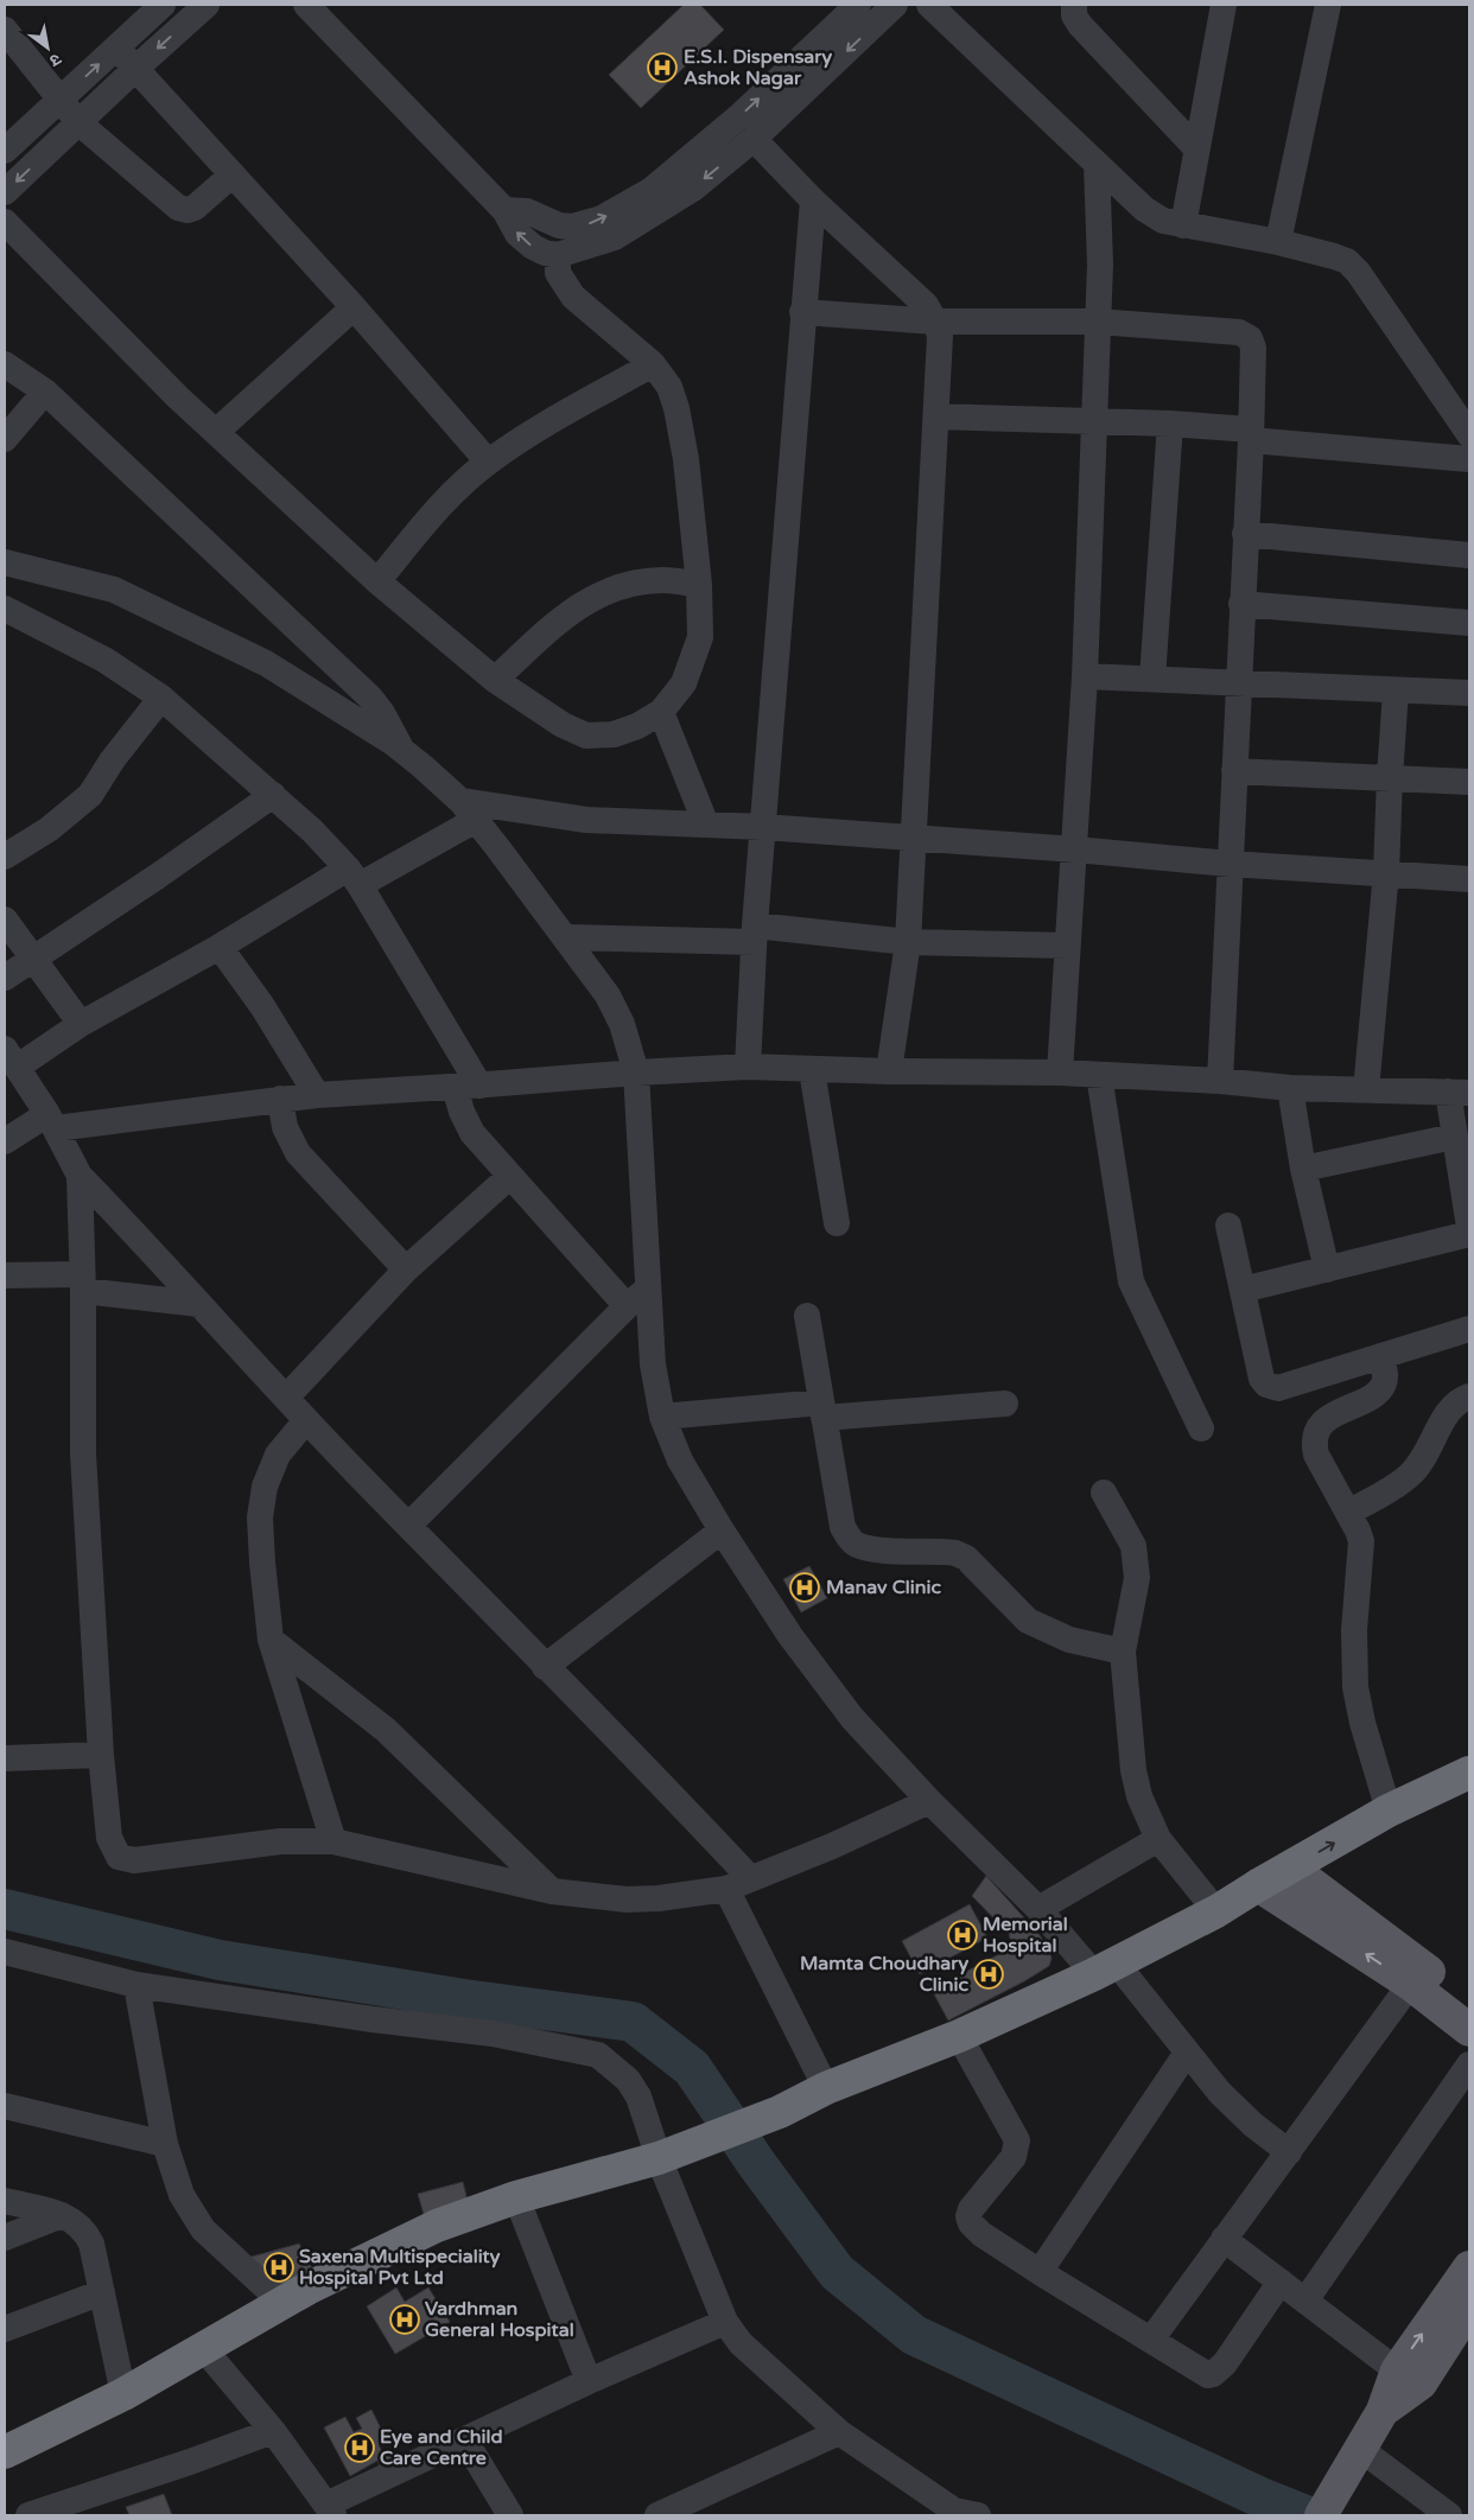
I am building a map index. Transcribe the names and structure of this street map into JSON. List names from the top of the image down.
{
  "places": {
    "hospital": [
      "E.S.I. Dispensary Ashok Nagar",
      "Manav Clinic",
      "Memorial Hospital",
      "Mamta Choudhary Clinic",
      "Saxena Multispeciality Hospital Pvt Ltd",
      "Vardhman General Hospital",
      "Eye and Child Care Centre"
    ]
  },
  "north": "bottom right"
}
